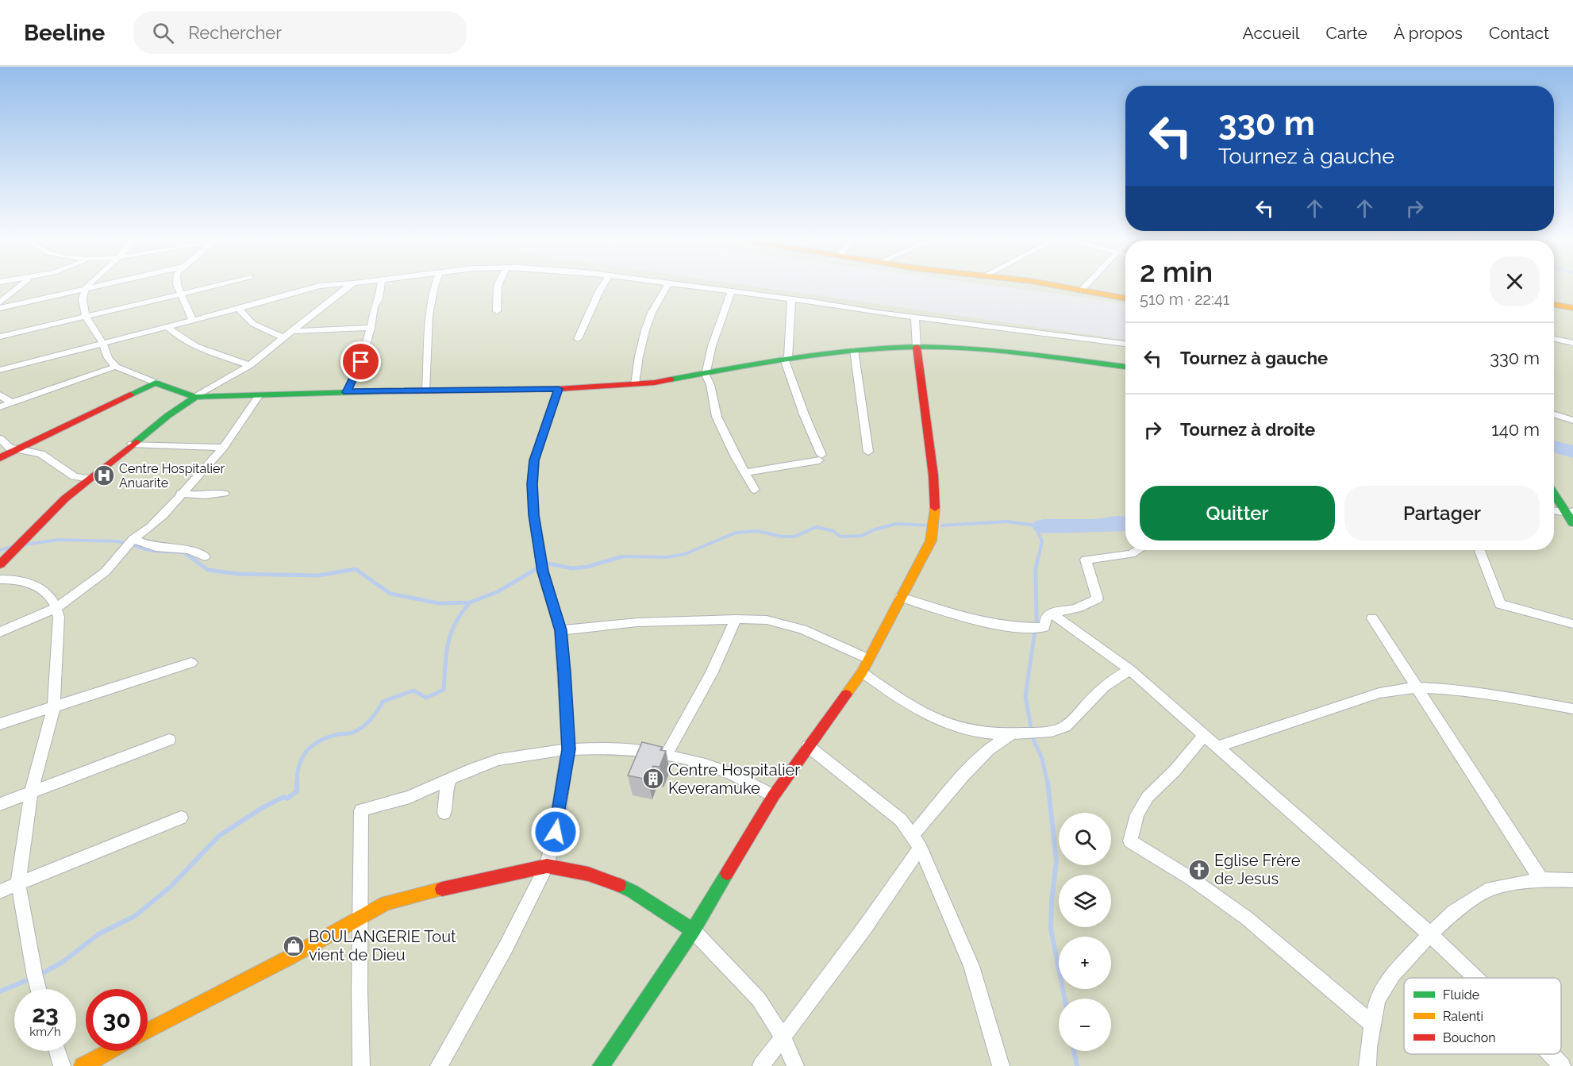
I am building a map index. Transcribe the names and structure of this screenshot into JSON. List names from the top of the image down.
{
  "places": {
    "hospital": ["Centre Hospitalier Anuarite"],
    "building": ["Centre Hospitalier Keveramuke"],
    "church": ["Eglise Frère de Jesus"],
    "shop": ["BOULANGERIE Tout vient de Dieu"]
  },
  "legend": ["Fluide", "Ralenti", "Bouchon"],
  "page": {
    "header": "Beeline",
    "search": "Rechercher",
    "nav": [
      "Accueil",
      "Carte",
      "À propos",
      "Contact"
    ],
    "turn": ["330 m", "Tournez à gauche"],
    "heading": ["2 min", "510 m · 22:41"],
    "list": [
      {
        "name": "Tournez à gauche",
        "value": "330 m"
      },
      {
        "name": "Tournez à droite",
        "value": "140 m"
      }
    ],
    "buttons": ["Quitter", "Partager"],
    "map_buttons": ["+", "−"],
    "speed": "23 km/h",
    "limit": "30"
  }
}
